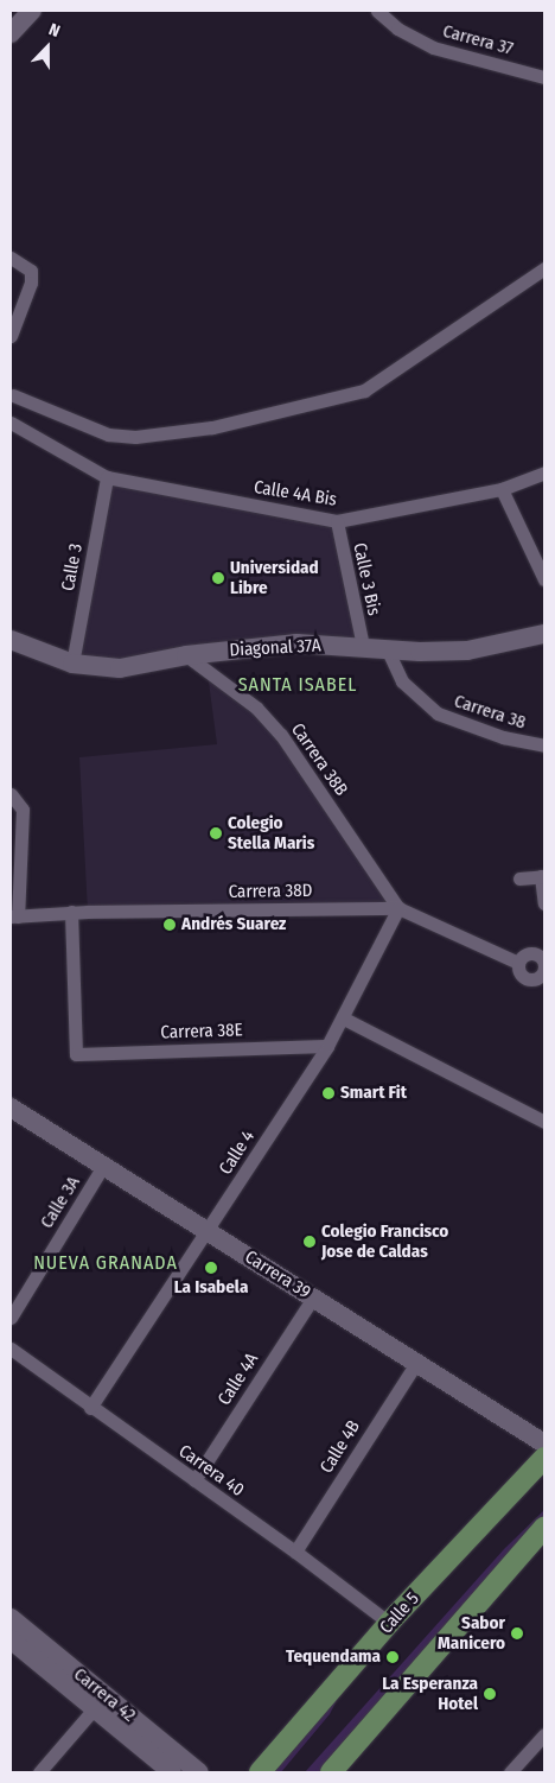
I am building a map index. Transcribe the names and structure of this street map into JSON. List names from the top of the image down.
{
  "streets": {
    "main road": ["Calle 5"],
    "street": [
      "Carrera 37",
      "Calle 4A Bis",
      "Calle 3",
      "Calle 3 Bis",
      "Diagonal 37A",
      "Carrera 38",
      "Carrera 38B",
      "Carrera 38D",
      "Carrera 38E",
      "Calle 4",
      "Calle 3A",
      "Carrera 39",
      "Calle 4A",
      "Calle 4B",
      "Carrera 40",
      "Carrera 42"
    ]
  },
  "crossings": [
    ["Calle 4A Bis", "Calle 3"],
    ["Calle 4A Bis", "Calle 3 Bis"],
    ["Calle 3", "Diagonal 37A"],
    ["Calle 3 Bis", "Diagonal 37A"],
    ["Diagonal 37A", "Carrera 38"],
    ["Diagonal 37A", "Carrera 38B"],
    ["Carrera 38B", "Carrera 38D"],
    ["Carrera 38B", "Calle 4"],
    ["Carrera 38D", "Carrera 38E"],
    ["Carrera 38D", "Calle 4"],
    ["Carrera 38E", "Calle 4"],
    ["Calle 4", "Carrera 39"],
    ["Calle 4", "Carrera 40"],
    ["Calle 3A", "Carrera 39"],
    ["Carrera 39", "Calle 4A"],
    ["Carrera 39", "Calle 4B"],
    ["Calle 4A", "Carrera 40"],
    ["Calle 4B", "Carrera 40"],
    ["Carrera 40", "Calle 5"]
  ],
  "districts": ["SANTA ISABEL", "NUEVA GRANADA"],
  "places": [
    "Universidad Libre",
    "Colegio Stella Maris",
    "Andrés Suarez",
    "Smart Fit",
    "Colegio Francisco Jose de Caldas",
    "La Isabela",
    "Sabor Manicero",
    "Tequendama",
    "La Esperanza Hotel"
  ],
  "north": "top"
}
